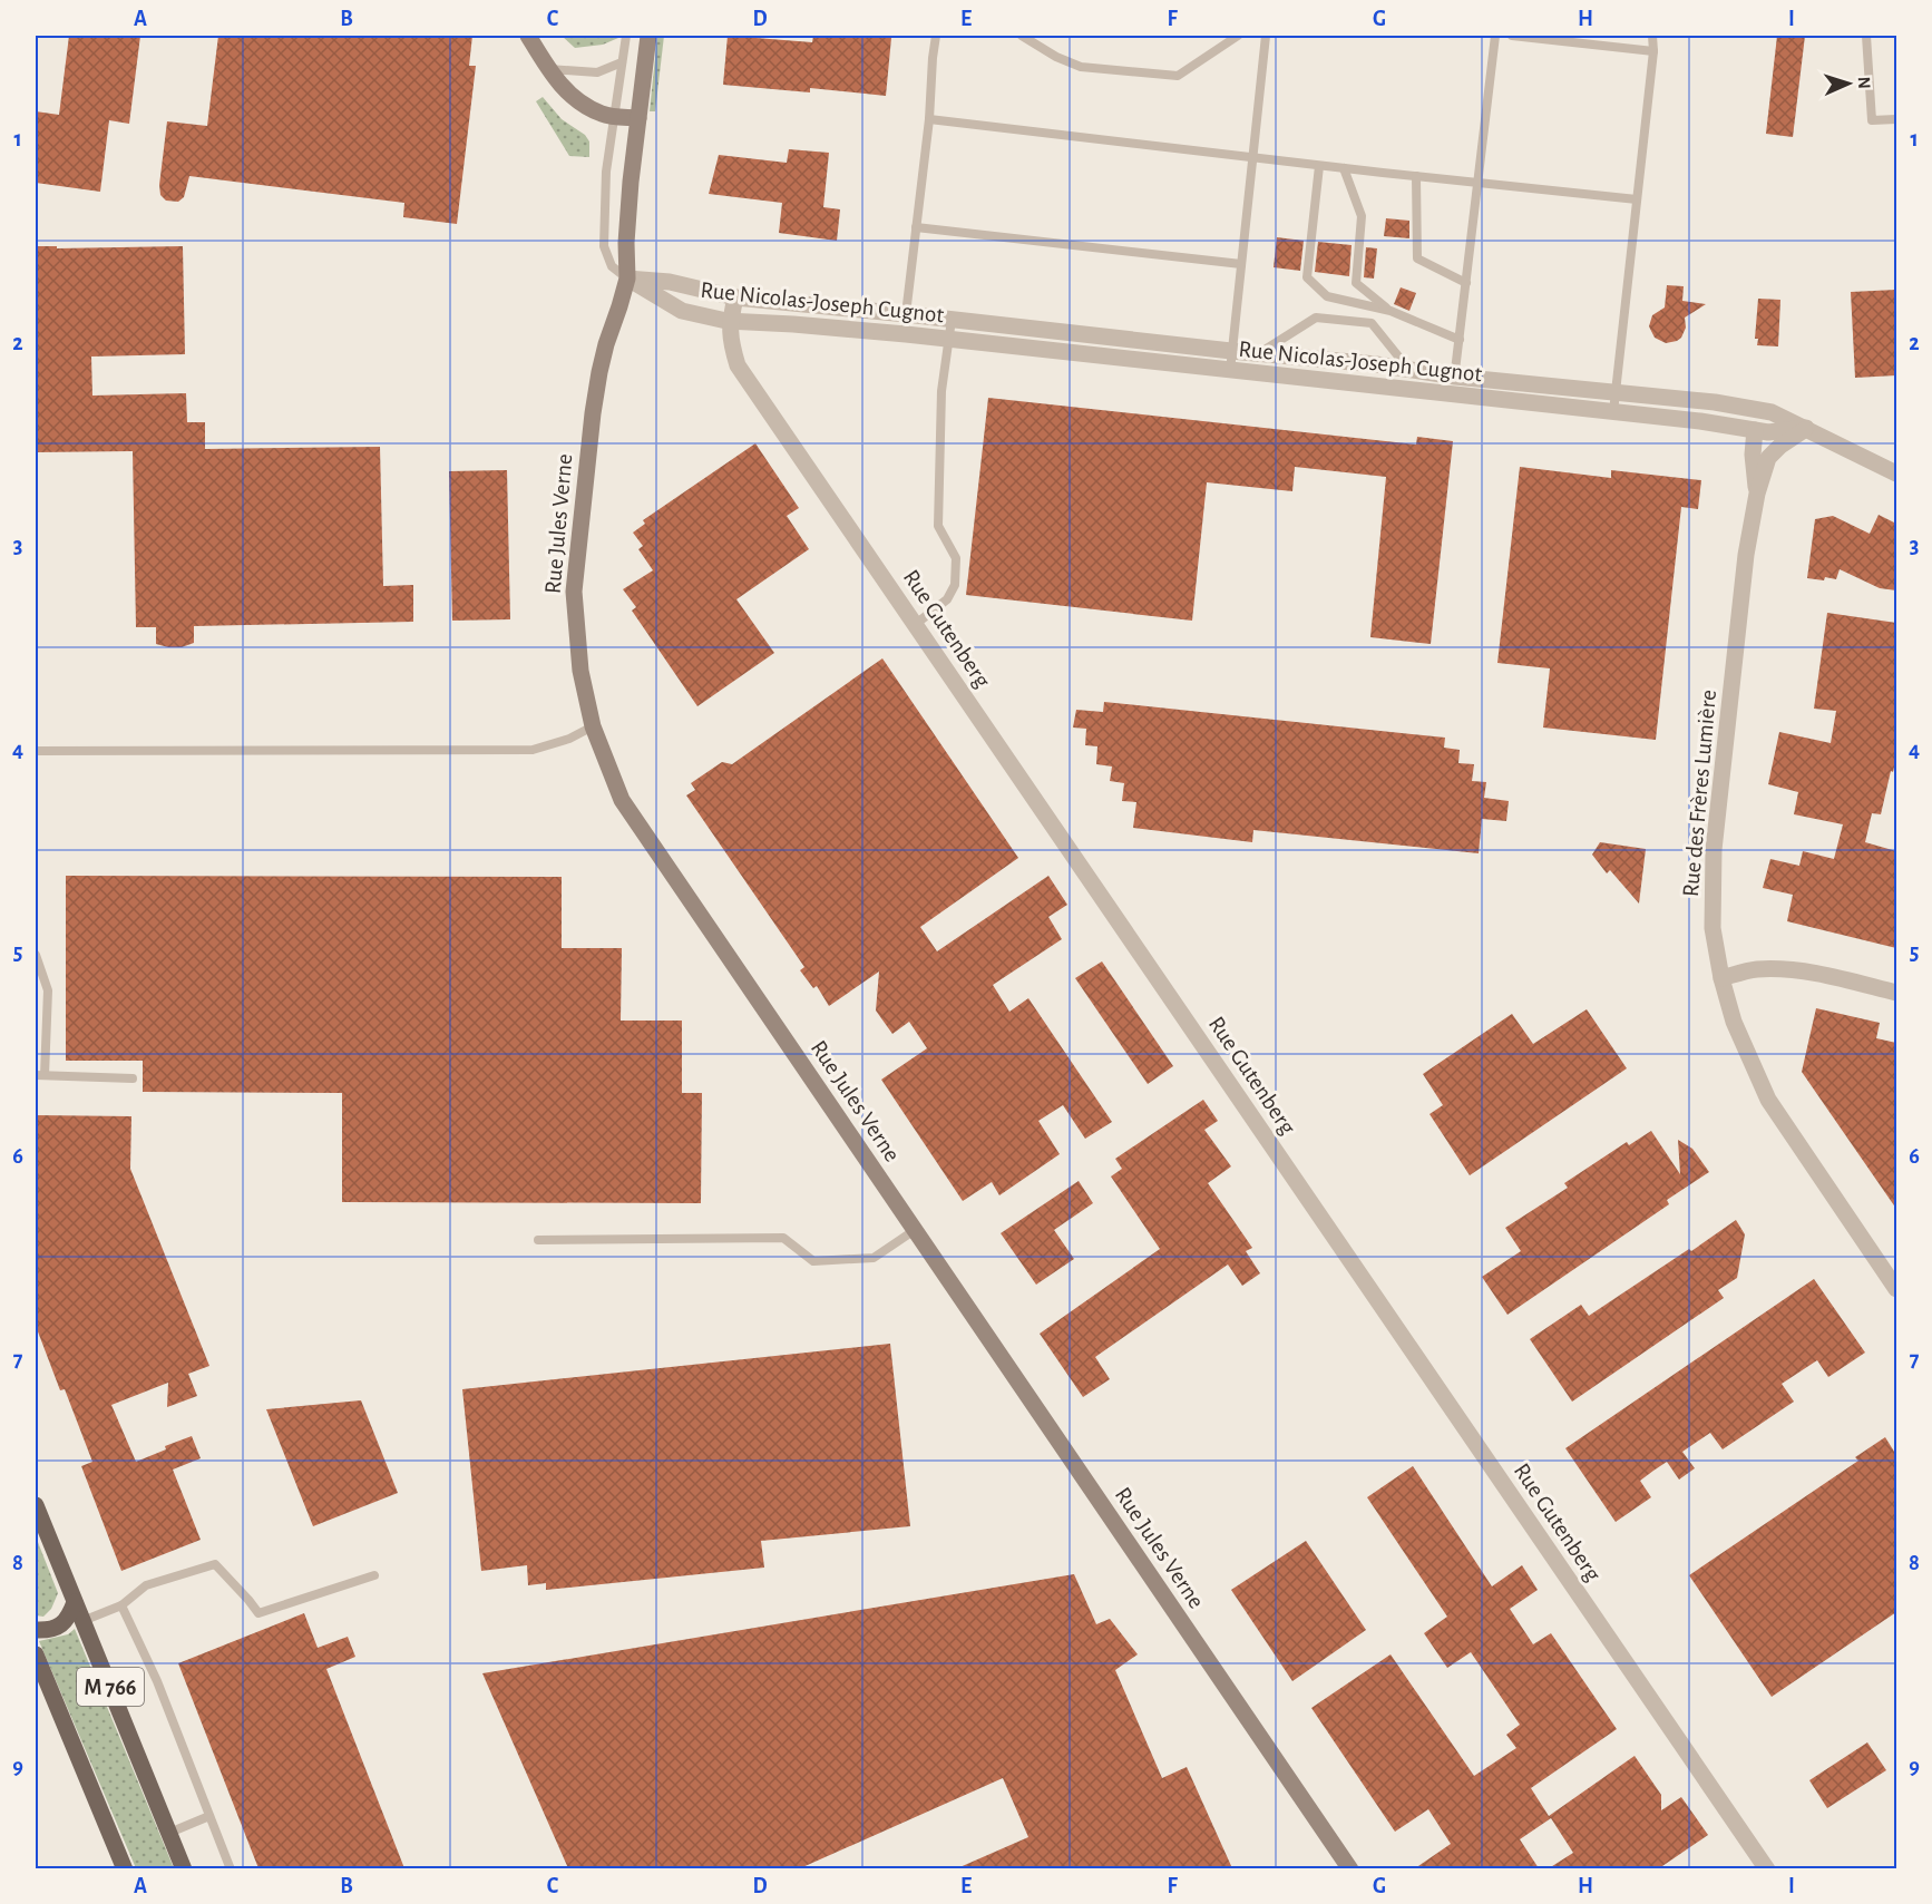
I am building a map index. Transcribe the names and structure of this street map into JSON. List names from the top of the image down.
{
  "streets": {
    "main road": ["Rue Jules Verne", "M 766"],
    "street": ["Rue Nicolas-Joseph Cugnot", "Rue Gutenberg", "Rue des Frères Lumière"]
  },
  "crossings": [
    ["Rue Nicolas-Joseph Cugnot", "Rue Jules Verne"],
    ["Rue Nicolas-Joseph Cugnot", "Rue Gutenberg"],
    ["Rue Nicolas-Joseph Cugnot", "Rue des Frères Lumière"]
  ],
  "north": "right",
  "grid": {
    "columns": [
      "A",
      "B",
      "C",
      "D",
      "E",
      "F",
      "G",
      "H",
      "I"
    ],
    "rows": [
      "1",
      "2",
      "3",
      "4",
      "5",
      "6",
      "7",
      "8",
      "9"
    ]
  }
}
